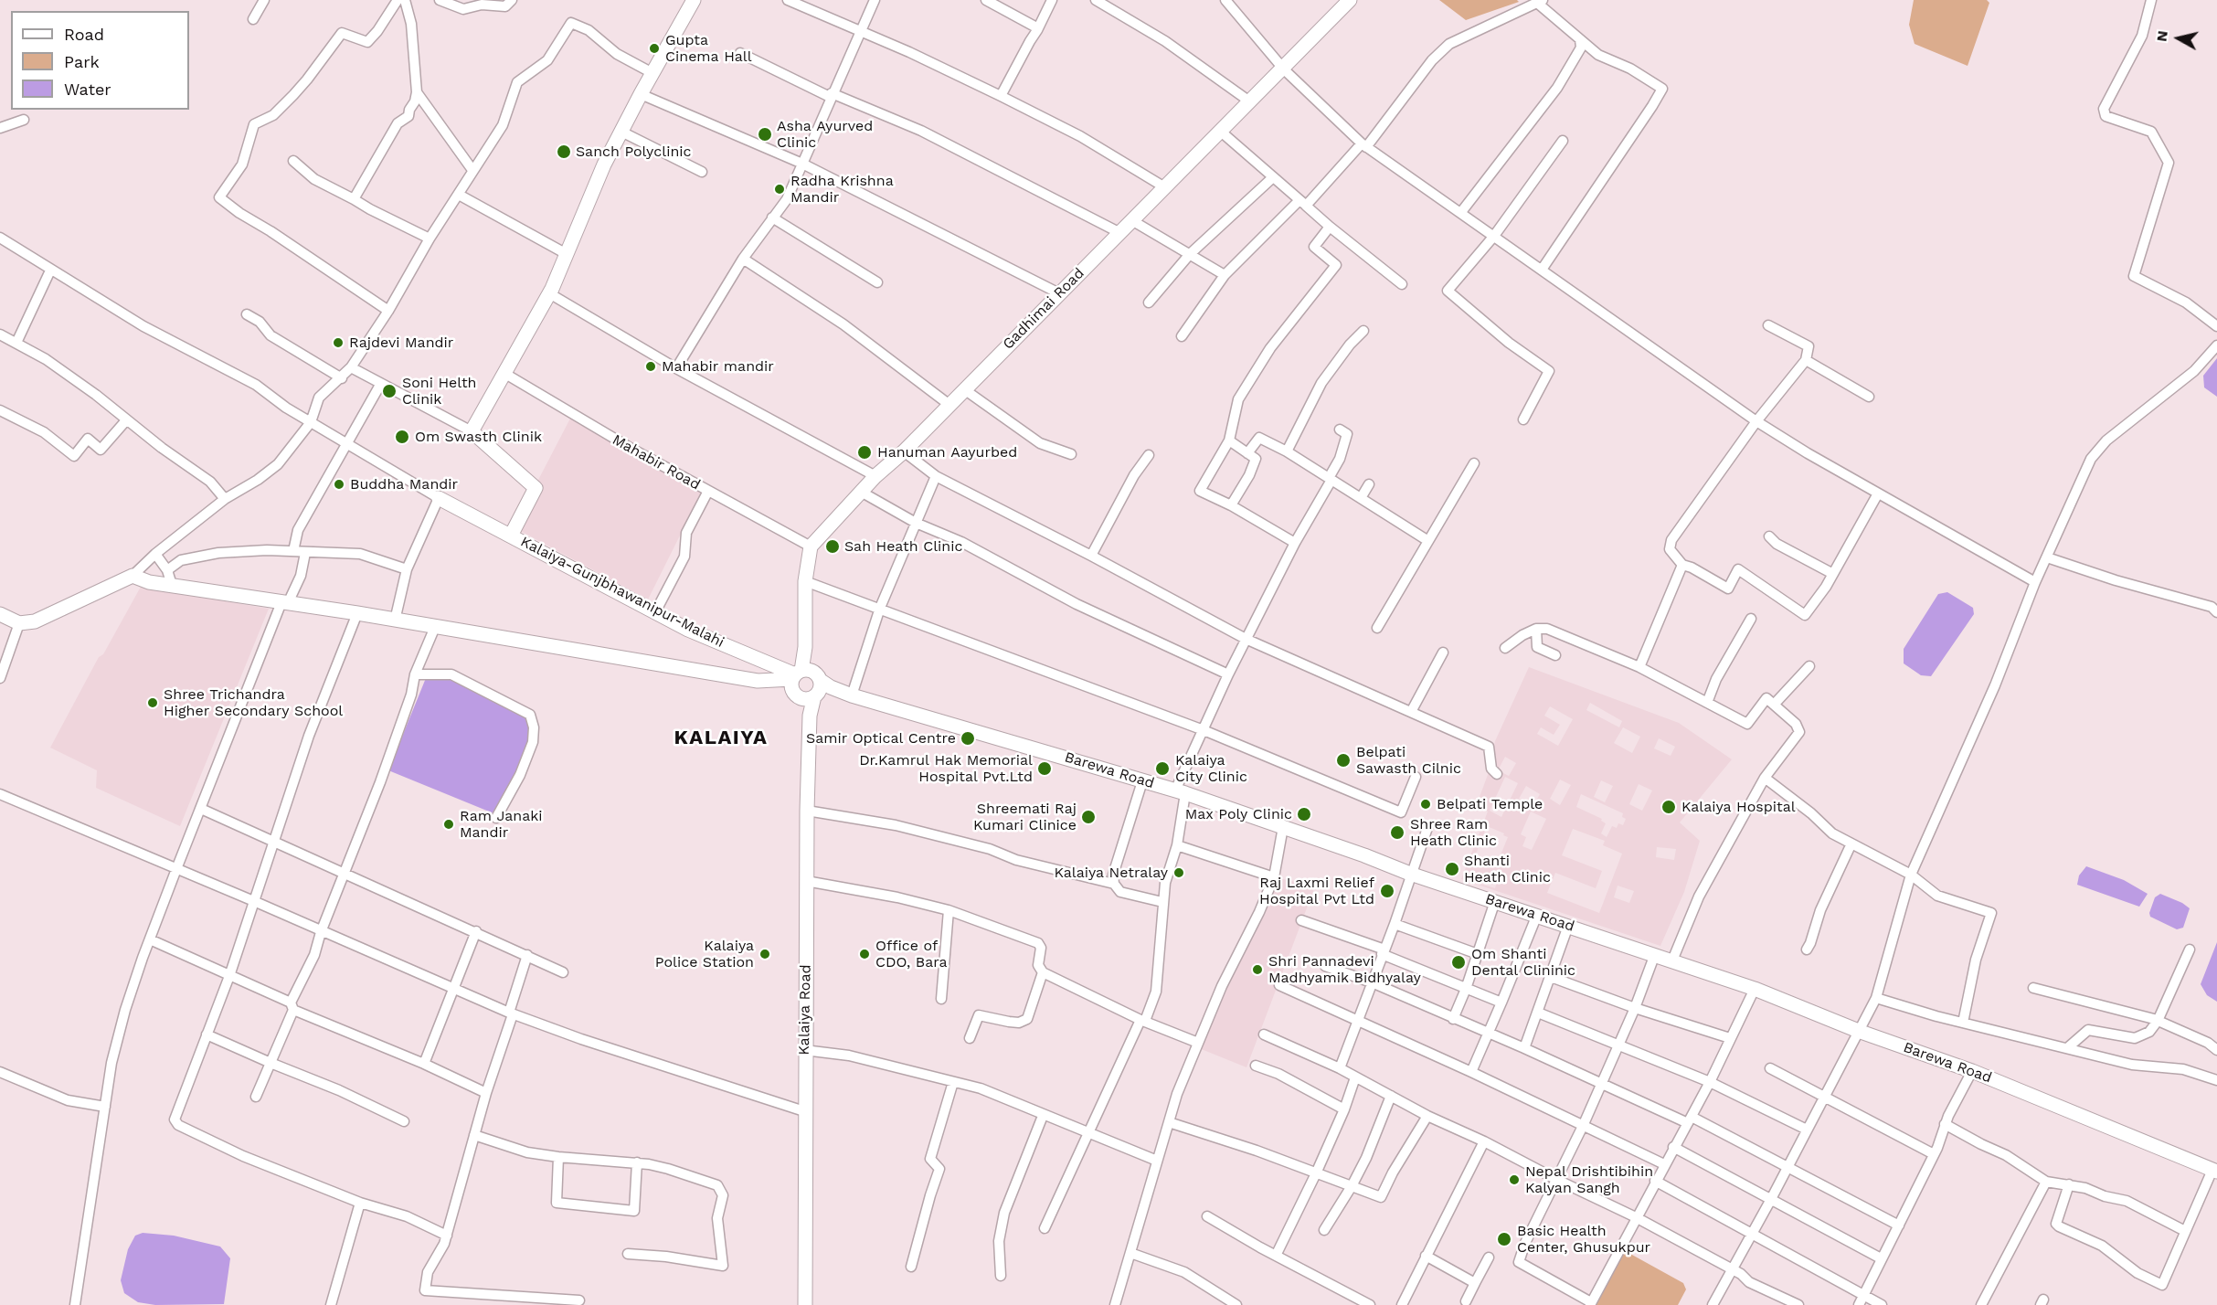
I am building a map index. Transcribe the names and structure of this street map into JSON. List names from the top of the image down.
{
  "streets": {
    "main road": [
      "Gadhimai Road",
      "Kalaiya-Gunjbhawanipur-Malahi",
      "Barewa Road",
      "Kalaiya Road"
    ],
    "street": ["Mahabir Road"]
  },
  "crossings": [
    ["Gadhimai Road", "Mahabir Road"],
    ["Kalaiya-Gunjbhawanipur-Malahi", "Barewa Road"]
  ],
  "districts": ["KALAIYA"],
  "places": [
    "Gupta Cinema Hall",
    "Asha Ayurved Clinic",
    "Sanch Polyclinic",
    "Radha Krishna Mandir",
    "Rajdevi Mandir",
    "Mahabir mandir",
    "Soni Helth Clinik",
    "Om Swasth Clinik",
    "Hanuman Aayurbed",
    "Buddha Mandir",
    "Sah Heath Clinic",
    "Shree Trichandra Higher Secondary School",
    "Samir Optical Centre",
    "Belpati Sawasth Cilnic",
    "Dr.Kamrul Hak Memorial Hospital Pvt.Ltd",
    "Kalaiya City Clinic",
    "Belpati Temple",
    "Kalaiya Hospital",
    "Max Poly Clinic",
    "Shreemati Raj Kumari Clinice",
    "Ram Janaki Mandir",
    "Shree Ram Heath Clinic",
    "Shanti Heath Clinic",
    "Kalaiya Netralay",
    "Raj Laxmi Relief Hospital Pvt Ltd",
    "Kalaiya Police Station",
    "Office of CDO, Bara",
    "Om Shanti Dental Clininic",
    "Shri Pannadevi Madhyamik Bidhyalay",
    "Nepal Drishtibihin Kalyan Sangh",
    "Basic Health Center, Ghusukpur"
  ],
  "legend": ["Road", "Park", "Water"],
  "north": "left"
}
